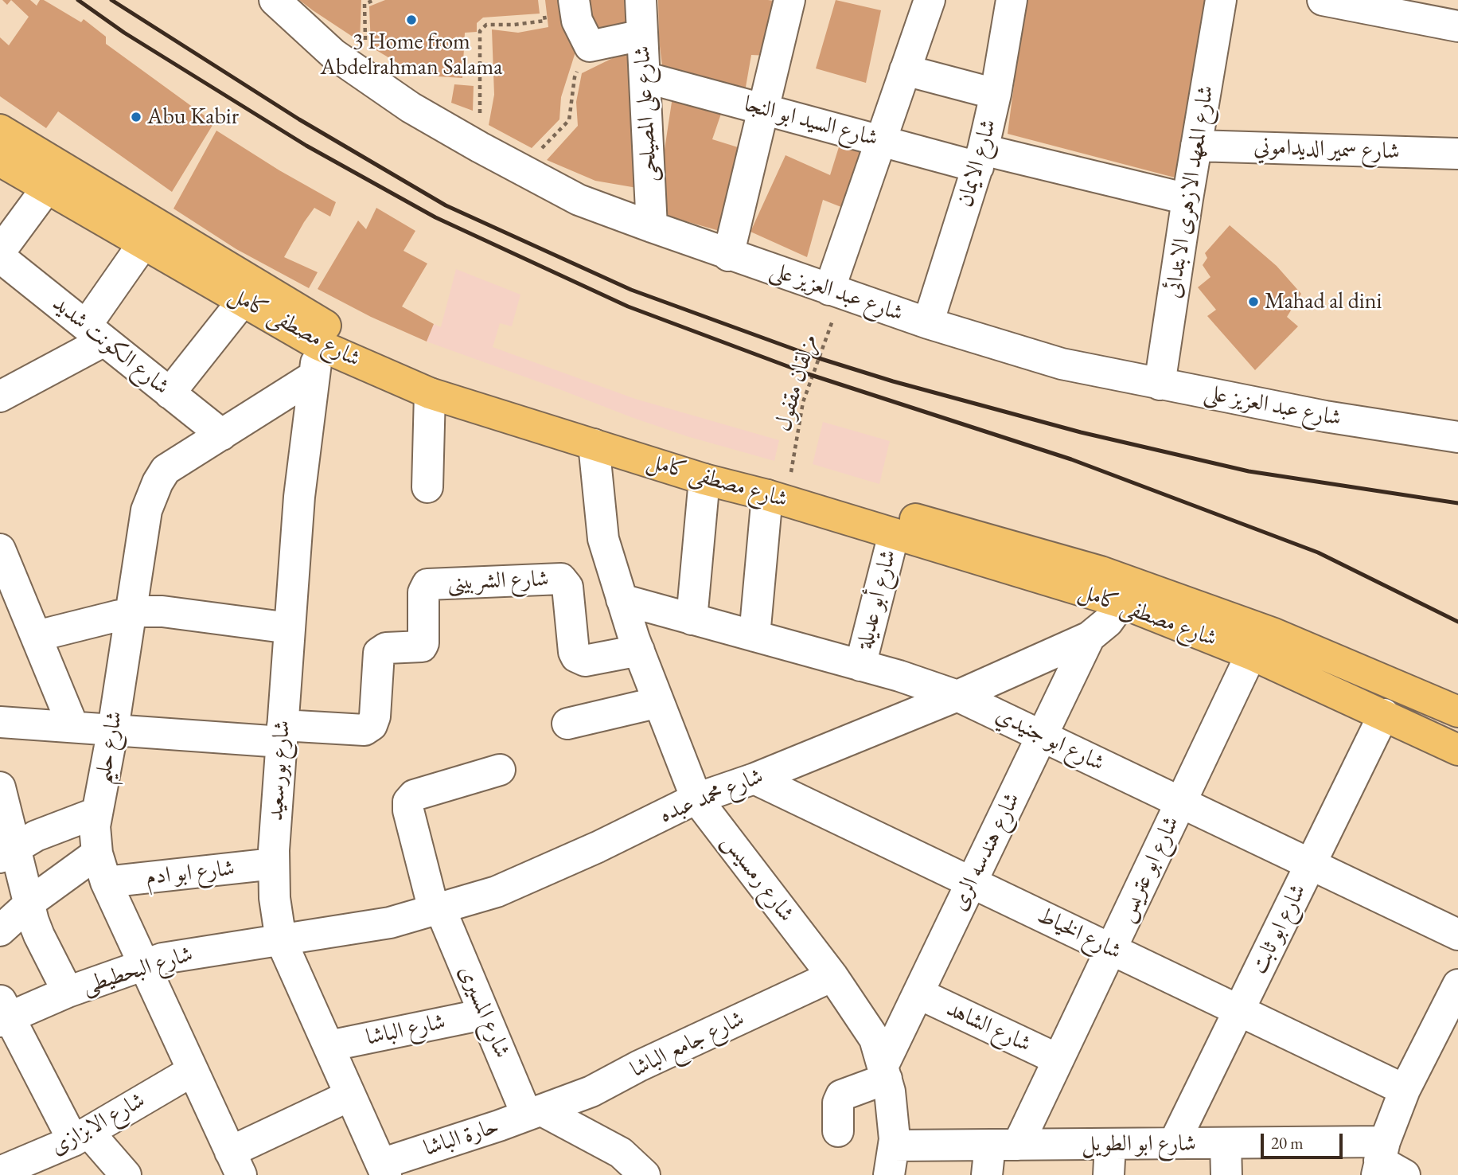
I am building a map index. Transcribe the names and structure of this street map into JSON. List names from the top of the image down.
{
  "streets": {
    "main road": ["شارع مصطفى كامل"],
    "street": [
      "شارع على المصيلحى",
      "شارع السيد ابو النجا",
      "شارع سمير الديداموني",
      "شارع الايمان",
      "شارع المعهد الازهرى الابتدائى",
      "شارع عبد العزيز على",
      "شارع الكونت شديد",
      "شارع الشربينى",
      "شارع أبو عديلة",
      "شارع ابو جنيدي",
      "شارع حليم",
      "شارع بورسعيد",
      "شارع محمد عبده",
      "شارع هندسه الرى",
      "شارع ابو عتريس",
      "شارع ابو ادم",
      "شارع رمسيس",
      "شارع ابو ثابت",
      "شارع الخياط",
      "شارع البحطيطى",
      "شارع المسيرى",
      "شارع الشاهد",
      "شارع الباشا",
      "شارع جامع الباشا",
      "شارع الابزازى",
      "حارة الباشا",
      "شارع ابو الطويل"
    ],
    "path": ["مزلقان مقفول"]
  },
  "crossings": [
    ["شارع على المصيلحى", "شارع السيد ابو النجا"],
    ["شارع على المصيلحى", "شارع عبد العزيز على"],
    ["شارع السيد ابو النجا", "شارع الايمان"],
    ["شارع السيد ابو النجا", "شارع المعهد الازهرى الابتدائى"],
    ["شارع سمير الديداموني", "شارع المعهد الازهرى الابتدائى"],
    ["شارع الايمان", "شارع عبد العزيز على"],
    ["شارع المعهد الازهرى الابتدائى", "شارع عبد العزيز على"],
    ["شارع عبد العزيز على", "مزلقان مقفول"],
    ["شارع مصطفى كامل", "مزلقان مقفول"],
    ["شارع مصطفى كامل", "شارع أبو عديلة"],
    ["شارع مصطفى كامل", "شارع بورسعيد"],
    ["شارع مصطفى كامل", "شارع محمد عبده"],
    ["شارع مصطفى كامل", "شارع ابو عتريس"],
    ["شارع مصطفى كامل", "شارع رمسيس"],
    ["شارع مصطفى كامل", "شارع ابو ثابت"],
    ["شارع الكونت شديد", "شارع حليم"],
    ["شارع الشربينى", "شارع بورسعيد"],
    ["شارع الشربينى", "شارع رمسيس"],
    ["شارع أبو عديلة", "شارع ابو جنيدي"],
    ["شارع ابو جنيدي", "شارع محمد عبده"],
    ["شارع ابو جنيدي", "شارع هندسه الرى"],
    ["شارع ابو جنيدي", "شارع ابو عتريس"],
    ["شارع ابو جنيدي", "شارع رمسيس"],
    ["شارع ابو جنيدي", "شارع ابو ثابت"],
    ["شارع حليم", "شارع بورسعيد"],
    ["شارع حليم", "شارع ابو ادم"],
    ["شارع حليم", "شارع البحطيطى"],
    ["شارع حليم", "شارع الابزازى"],
    ["شارع بورسعيد", "شارع محمد عبده"],
    ["شارع بورسعيد", "شارع ابو ادم"],
    ["شارع بورسعيد", "شارع البحطيطى"],
    ["شارع بورسعيد", "شارع الباشا"],
    ["شارع بورسعيد", "حارة الباشا"],
    ["شارع محمد عبده", "شارع هندسه الرى"],
    ["شارع محمد عبده", "شارع رمسيس"],
    ["شارع محمد عبده", "شارع الخياط"],
    ["شارع محمد عبده", "شارع البحطيطى"],
    ["شارع محمد عبده", "شارع المسيرى"],
    ["شارع هندسه الرى", "شارع رمسيس"],
    ["شارع هندسه الرى", "شارع الخياط"],
    ["شارع هندسه الرى", "شارع الشاهد"],
    ["شارع ابو عتريس", "شارع الخياط"],
    ["شارع ابو عتريس", "شارع الشاهد"],
    ["شارع ابو عتريس", "شارع ابو الطويل"],
    ["شارع رمسيس", "شارع جامع الباشا"],
    ["شارع رمسيس", "شارع ابو الطويل"],
    ["شارع ابو ثابت", "شارع الخياط"],
    ["شارع ابو ثابت", "شارع ابو الطويل"],
    ["شارع المسيرى", "شارع الباشا"],
    ["شارع المسيرى", "شارع جامع الباشا"],
    ["شارع المسيرى", "حارة الباشا"],
    ["شارع جامع الباشا", "حارة الباشا"]
  ],
  "places": ["3 Home from Abdelrahman Salama", "Abu Kabir", "Mahad al dini"],
  "scale_bar": "20 m"
}
